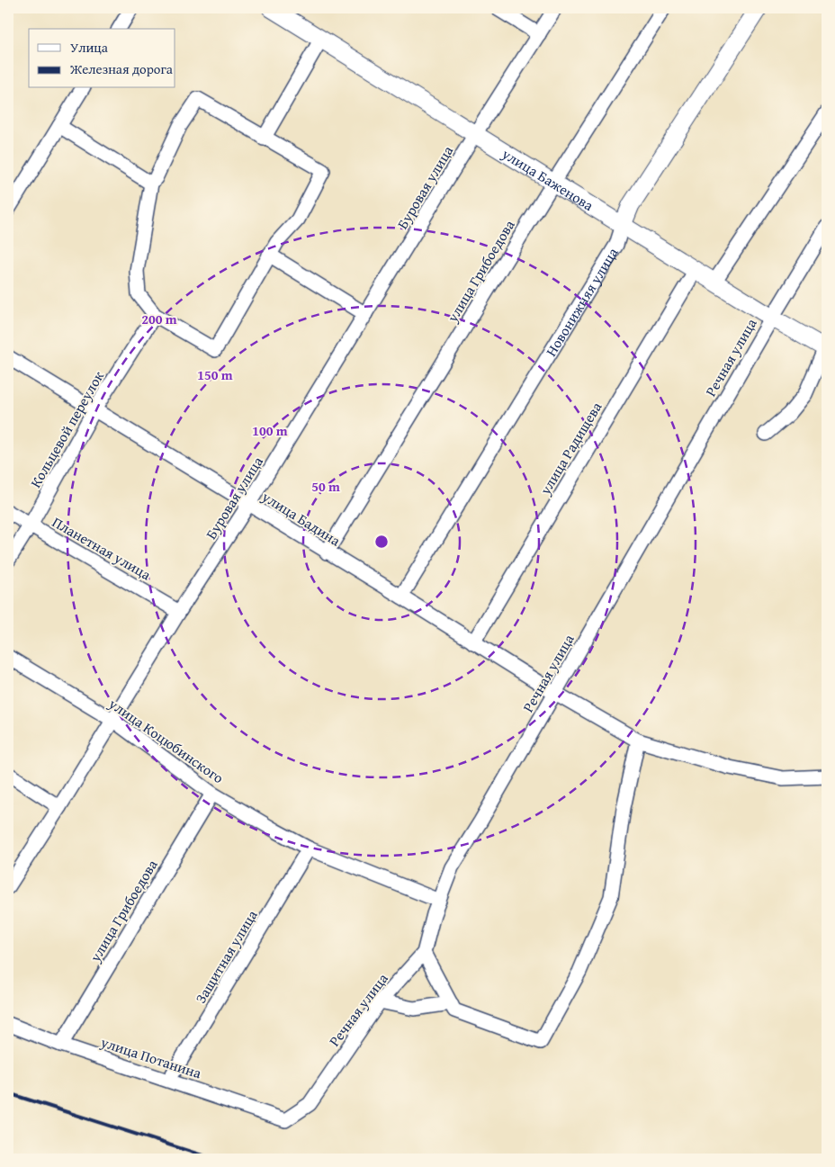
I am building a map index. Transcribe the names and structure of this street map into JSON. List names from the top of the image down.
{
  "streets": {
    "main road": ["улица Баженова", "Новонижняя улица"],
    "street": [
      "Буровая улица",
      "улица Грибоедова",
      "Речная улица",
      "Кольцевой переулок",
      "улица Радищева",
      "улица Бадина",
      "Планетная улица",
      "улица Коцюбинского",
      "Защитная улица",
      "улица Потанина"
    ]
  },
  "crossings": [
    ["улица Баженова", "Буровая улица"],
    ["улица Баженова", "улица Грибоедова"],
    ["улица Баженова", "Новонижняя улица"],
    ["улица Баженова", "Речная улица"],
    ["улица Баженова", "улица Радищева"],
    ["Буровая улица", "улица Бадина"],
    ["Буровая улица", "Планетная улица"],
    ["Буровая улица", "улица Коцюбинского"],
    ["улица Грибоедова", "улица Бадина"],
    ["улица Грибоедова", "улица Коцюбинского"],
    ["улица Грибоедова", "улица Потанина"],
    ["Новонижняя улица", "улица Бадина"],
    ["Речная улица", "улица Бадина"],
    ["Речная улица", "улица Коцюбинского"],
    ["Речная улица", "улица Потанина"],
    ["Кольцевой переулок", "улица Бадина"],
    ["Кольцевой переулок", "Планетная улица"],
    ["улица Радищева", "улица Бадина"],
    ["улица Коцюбинского", "Защитная улица"],
    ["Защитная улица", "улица Потанина"]
  ],
  "legend": ["Улица", "Железная дорога"],
  "rings": [
    "200 m",
    "150 m",
    "100 m",
    "50 m"
  ]
}
